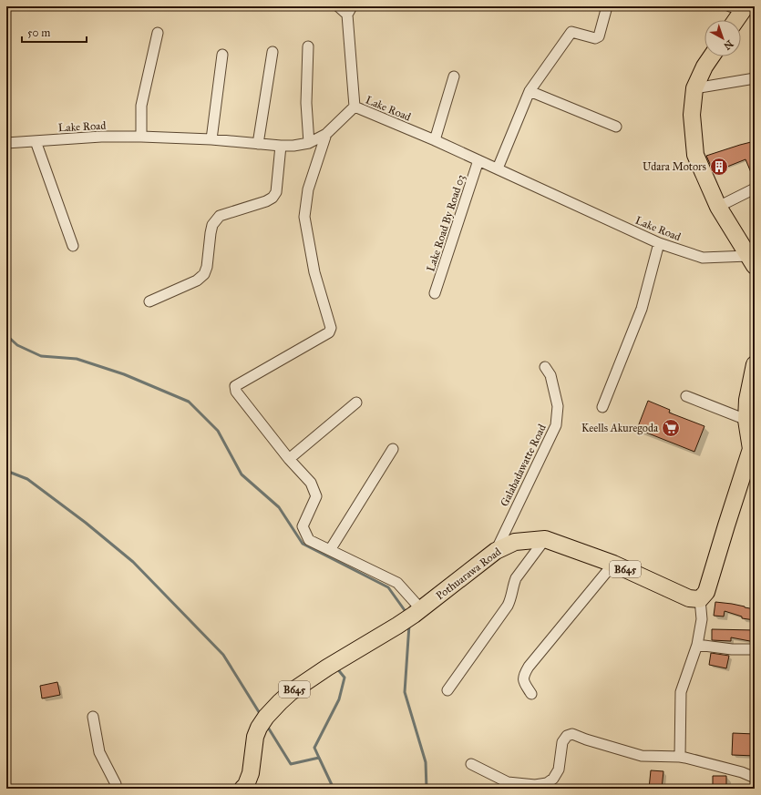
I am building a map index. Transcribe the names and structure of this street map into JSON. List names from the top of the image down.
{
  "streets": {
    "main road": ["B645", "Pothuarawa Road"],
    "street": ["Lake Road", "Lake Road By Road 03", "Galabadawatte Road"]
  },
  "crossings": [
    ["Lake Road", "Lake Road By Road 03"],
    ["Galabadawatte Road", "Pothuarawa Road"]
  ],
  "places": {
    "building": ["Udara Motors"],
    "supermarket": ["Keells Akuregoda"]
  },
  "scale_bar": "50 m",
  "north": "bottom right"
}
